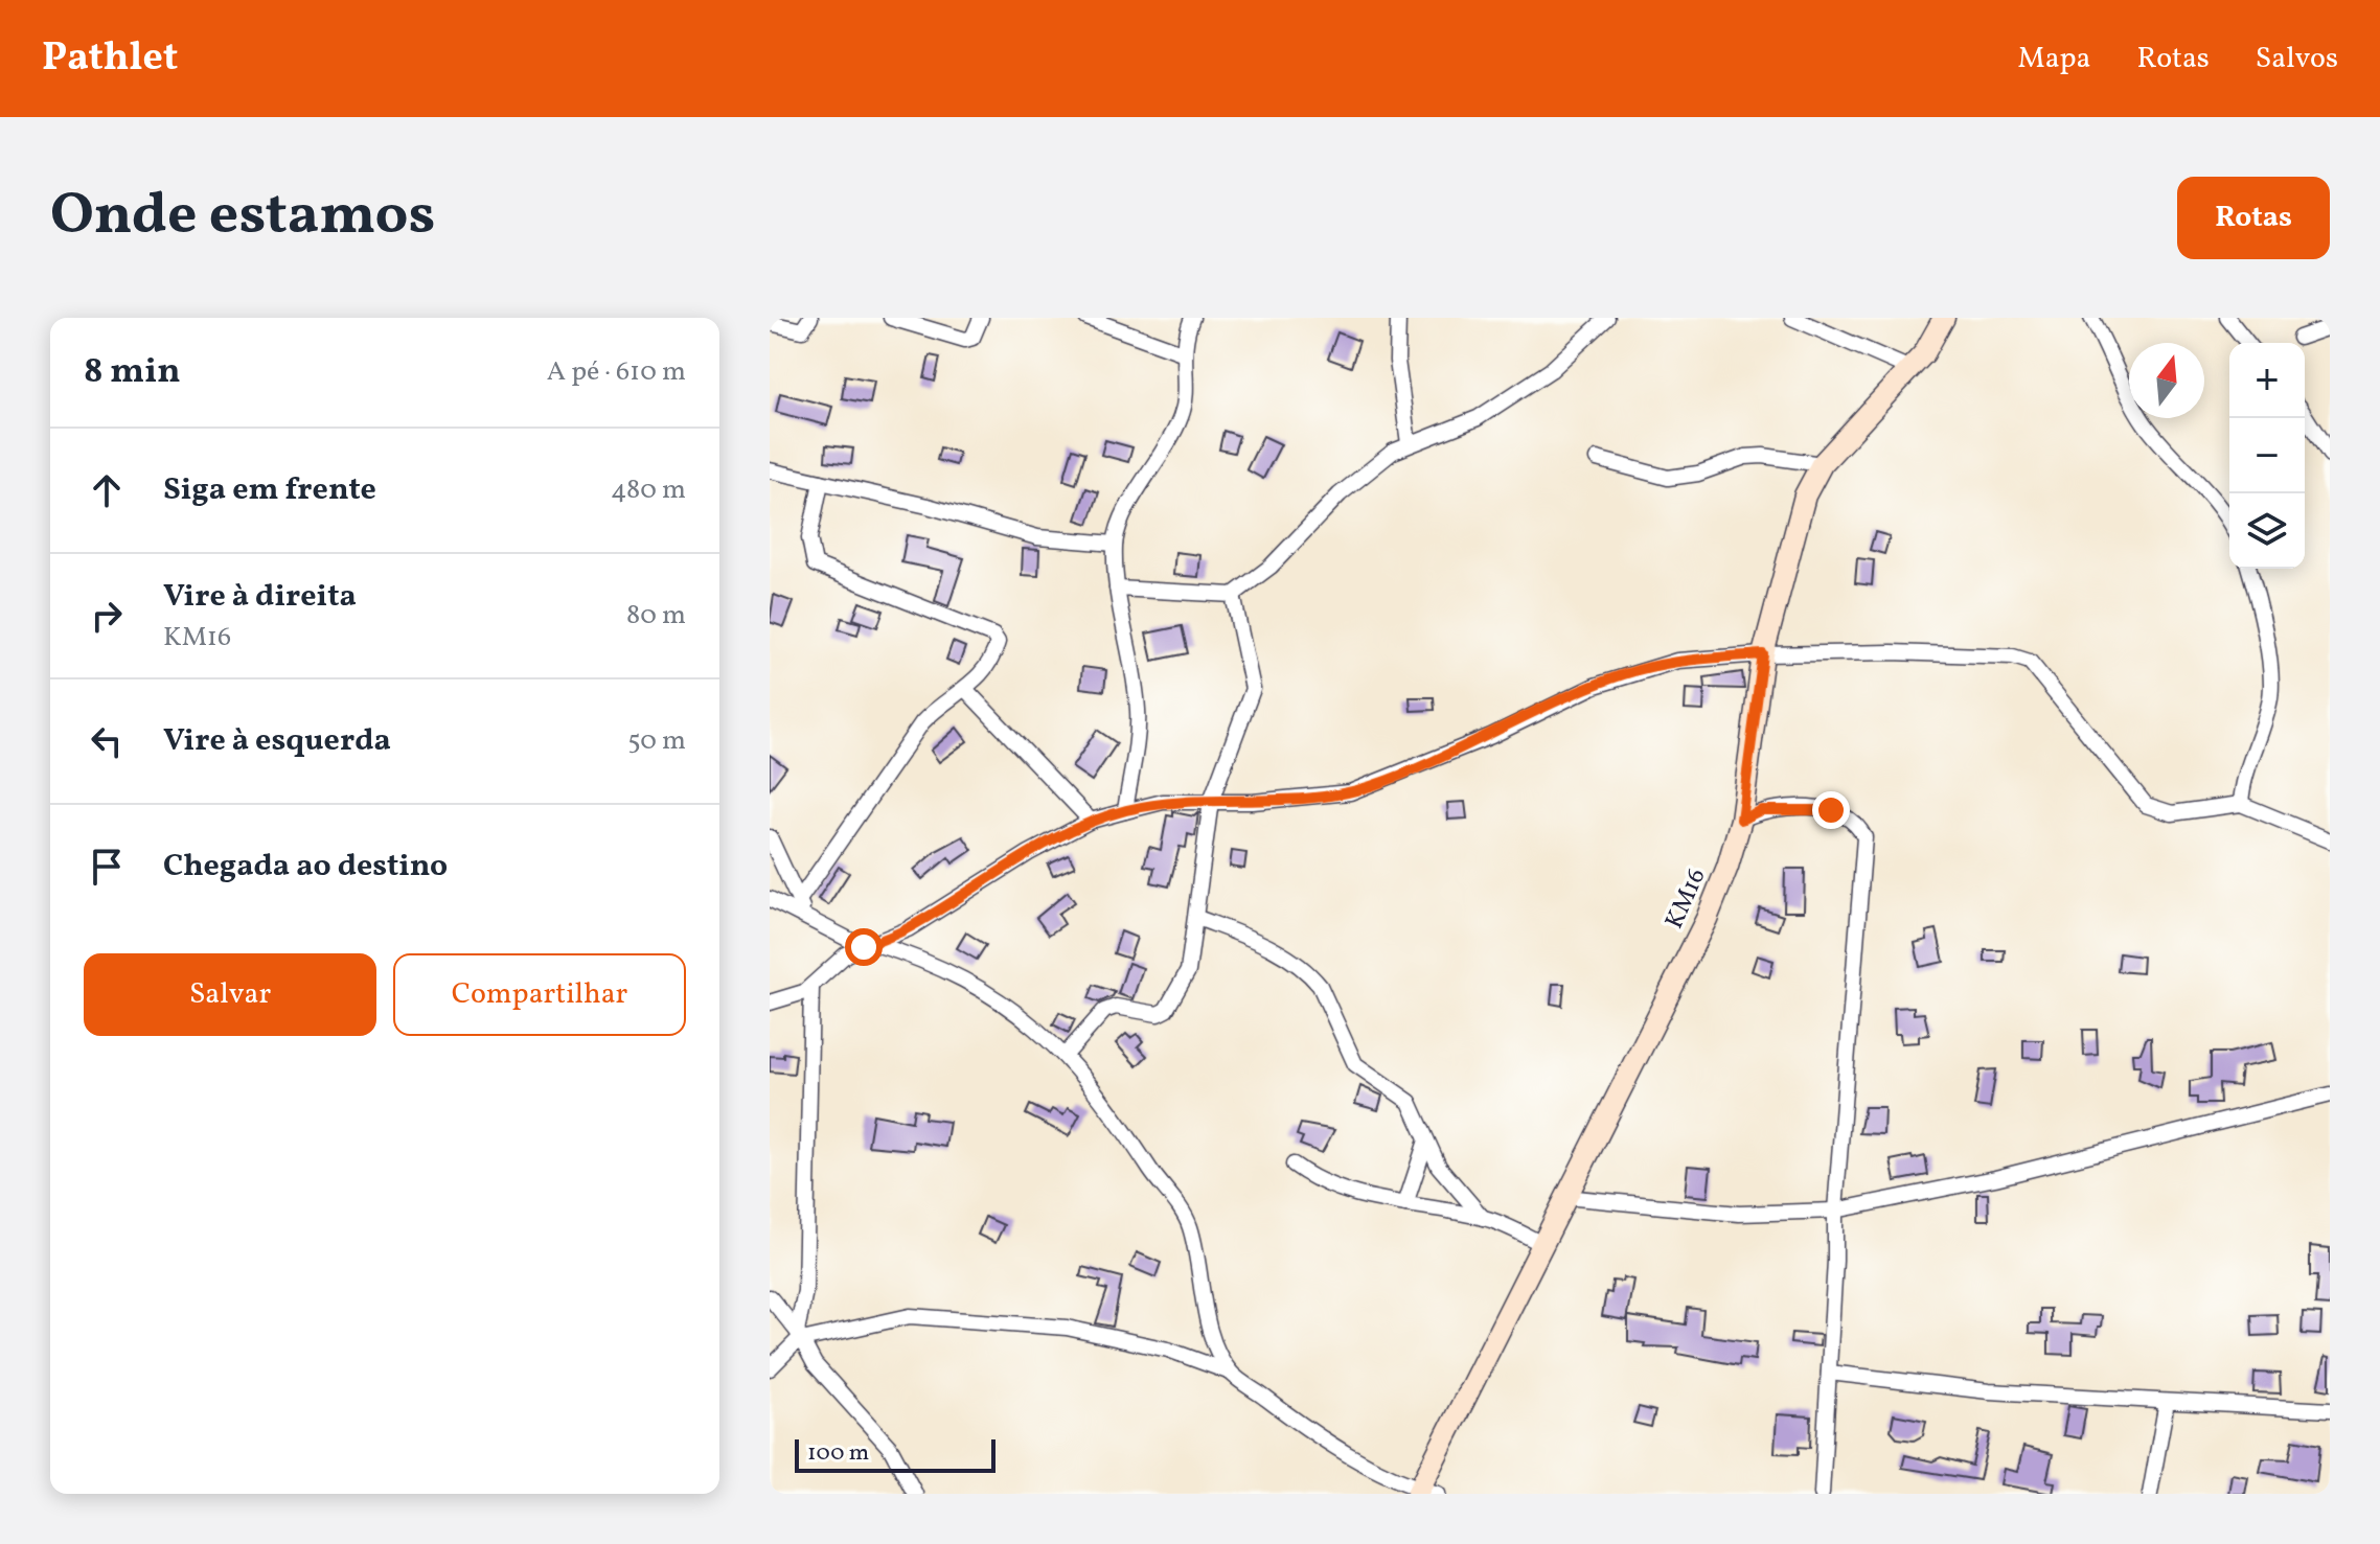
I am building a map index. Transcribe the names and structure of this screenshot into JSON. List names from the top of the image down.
{
  "streets": {
    "street": ["KM16"]
  },
  "scale_bar": "100 m",
  "north": "top",
  "page": {
    "header": "Pathlet",
    "nav": ["Mapa", "Rotas", "Salvos"],
    "title": "Onde estamos",
    "buttons": [
      "Rotas",
      ["Salvar", "Compartilhar"]
    ],
    "heading": ["8 min", "A pé · 610 m"],
    "map_buttons": ["+", "−"],
    "list": [
      ["Siga em frente", "480 m"],
      ["Vire à direita", "KM16", "80 m"],
      ["Vire à esquerda", "50 m"],
      "Chegada ao destino"
    ],
    "scale": "100 m"
  }
}
